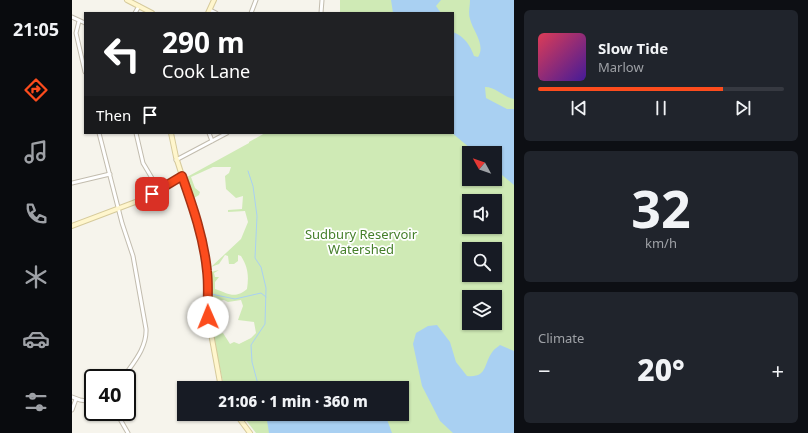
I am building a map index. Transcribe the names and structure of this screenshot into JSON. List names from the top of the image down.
{
  "parks": ["Sudbury Reservoir Watershed"],
  "north": "top left",
  "page": {
    "tabs": "21:05",
    "turn": ["290 m", "Cook Lane"],
    "song": ["Slow Tide", "Marlow"],
    "then": "Then",
    "tile": [
      ["32", "km/h"],
      "Climate"
    ],
    "heat": ["−", "20°", "+"],
    "limit": "40",
    "trip": "21:06 · 1 min · 360 m"
  }
}
